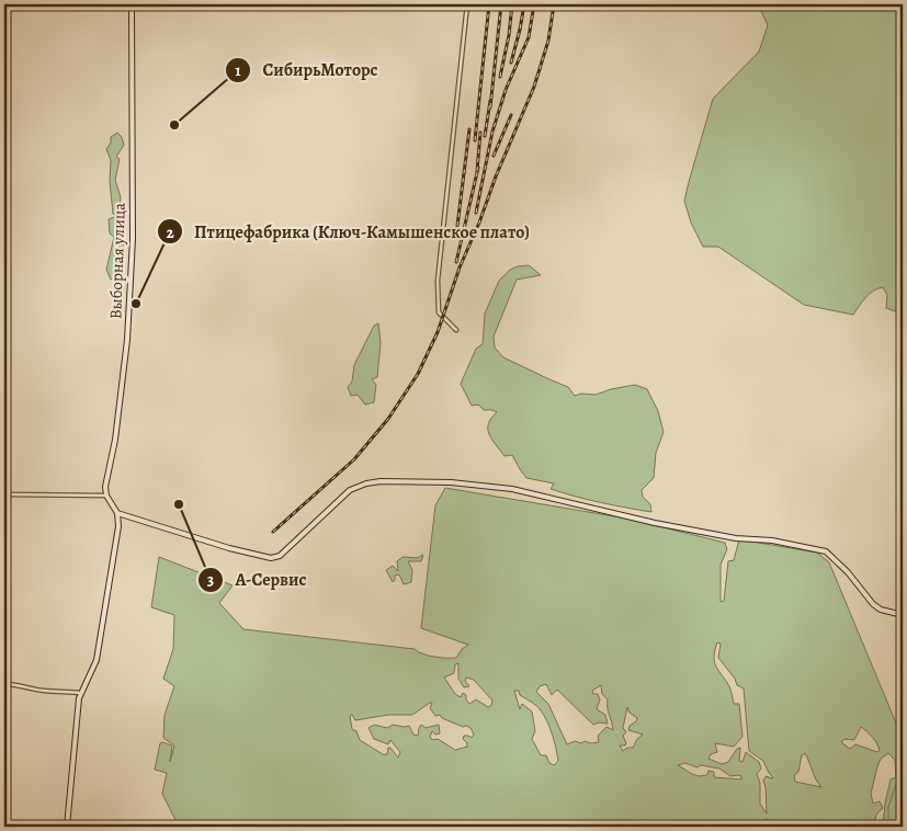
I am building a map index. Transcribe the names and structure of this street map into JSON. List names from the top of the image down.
{
  "streets": {
    "street": ["Выборная улица"]
  },
  "places": ["СибирьМоторс", "Птицефабрика (Ключ-Камышенское плато)", "А-Сервис"]
}
